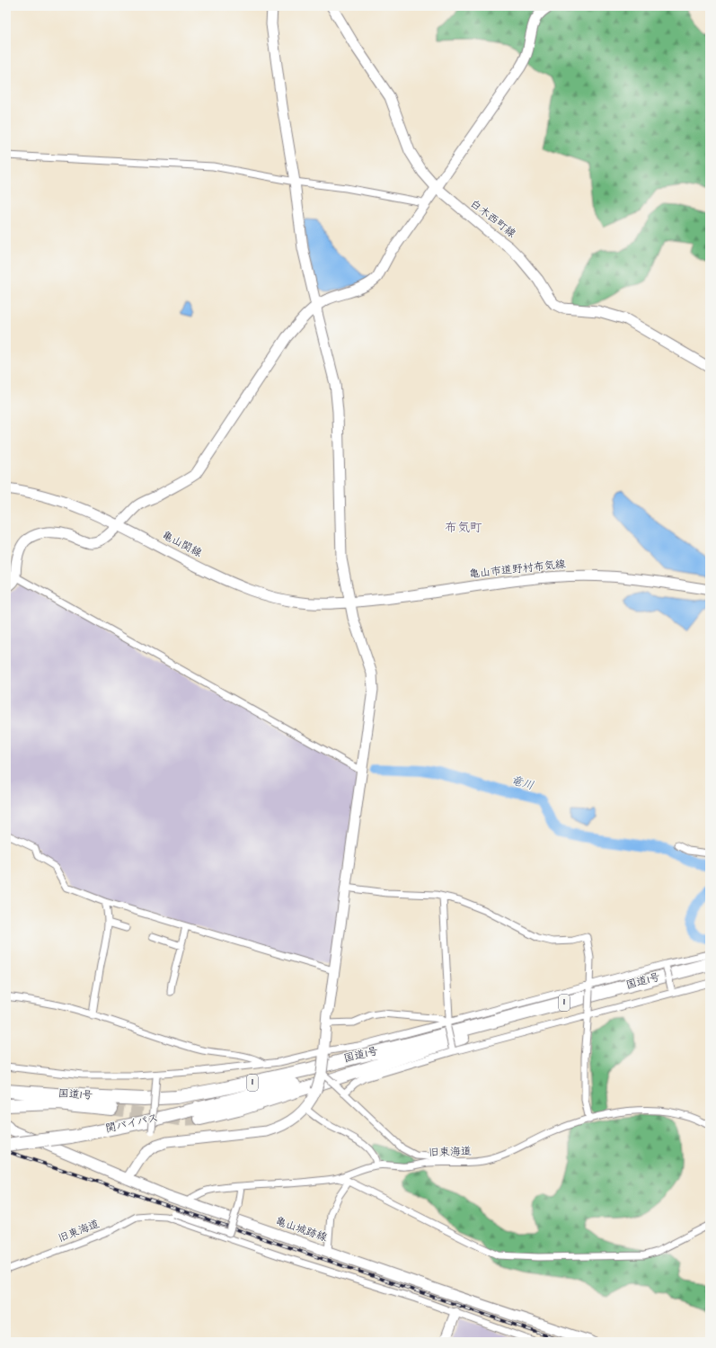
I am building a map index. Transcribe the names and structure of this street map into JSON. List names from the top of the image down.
{
  "streets": {
    "highway": ["国道1号", "1", "関バイパス"],
    "street": [
      "白木西町線",
      "亀山関線",
      "亀山市道野村布気線",
      "旧東海道",
      "亀山城跡線"
    ]
  },
  "crossings": [
    ["亀山関線", "亀山市道野村布気線"],
    ["国道1号", "1"],
    ["1", "関バイパス"],
    ["旧東海道", "亀山城跡線"]
  ],
  "districts": ["布気町"],
  "water": ["竜川"]
}
